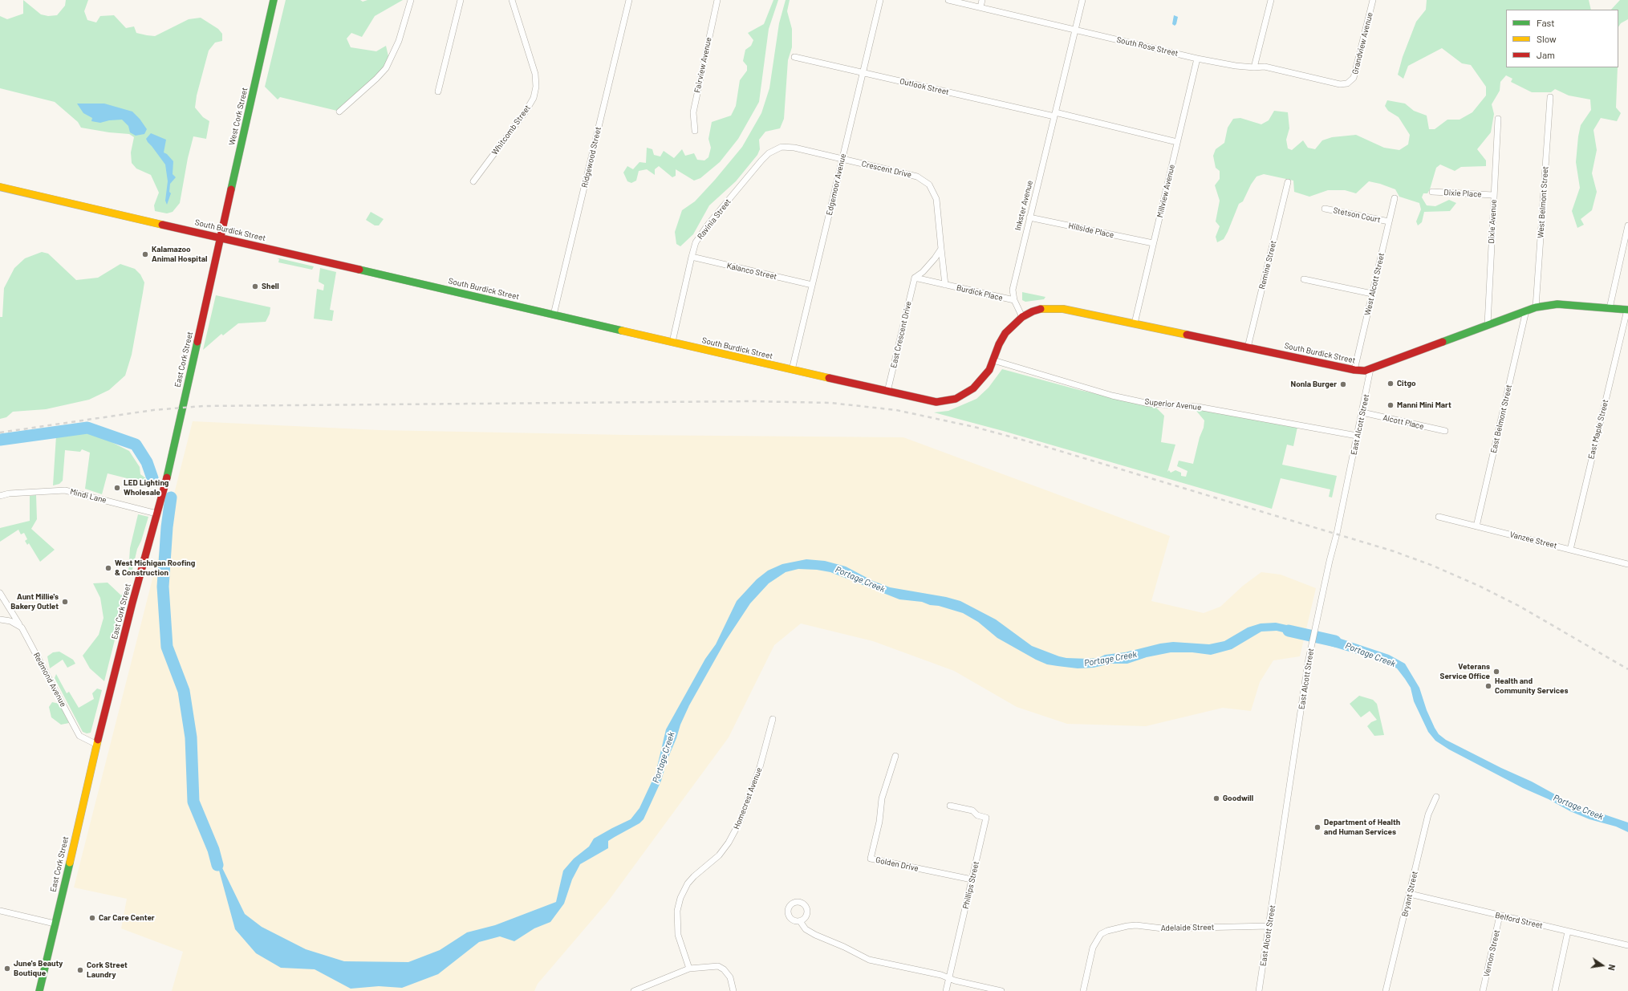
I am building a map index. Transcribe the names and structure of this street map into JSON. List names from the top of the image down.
{
  "streets": {
    "street": [
      "Grandview Avenue",
      "South Rose Street",
      "Fairview Avenue",
      "Outlook Street",
      "West Cork Street",
      "Whitcomb Street",
      "Ridgewood Street",
      "Crescent Drive",
      "Edgemoor Avenue",
      "Millview Avenue",
      "Dixie Place",
      "West Belmont Street",
      "Inkster Avenue",
      "Stetson Court",
      "Ravinia Street",
      "Dixie Avenue",
      "South Burdick Street",
      "Hillside Place",
      "Remine Street",
      "Kalanco Street",
      "West Alcott Street",
      "Burdick Place",
      "East Crescent Drive",
      "East Cork Street",
      "Superior Avenue",
      "East Belmont Street",
      "Alcott Place",
      "East Alcott Street",
      "East Maple Street",
      "Mindi Lane",
      "Vanzee Street",
      "Redmond Avenue",
      "Homecrest Avenue",
      "Golden Drive",
      "Phillips Street",
      "Bryant Street",
      "Belford Street",
      "Adelaide Street",
      "Vernon Street"
    ]
  },
  "crossings": [
    ["Grandview Avenue", "South Rose Street"],
    ["South Rose Street", "Millview Avenue"],
    ["South Rose Street", "Inkster Avenue"],
    ["Outlook Street", "Edgemoor Avenue"],
    ["Outlook Street", "Millview Avenue"],
    ["Outlook Street", "Inkster Avenue"],
    ["West Cork Street", "South Burdick Street"],
    ["West Cork Street", "East Cork Street"],
    ["Ridgewood Street", "South Burdick Street"],
    ["Crescent Drive", "Edgemoor Avenue"],
    ["Crescent Drive", "Ravinia Street"],
    ["Crescent Drive", "Burdick Place"],
    ["Edgemoor Avenue", "South Burdick Street"],
    ["Edgemoor Avenue", "Kalanco Street"],
    ["Millview Avenue", "South Burdick Street"],
    ["Millview Avenue", "Hillside Place"],
    ["Dixie Place", "Dixie Avenue"],
    ["West Belmont Street", "South Burdick Street"],
    ["Inkster Avenue", "South Burdick Street"],
    ["Inkster Avenue", "Hillside Place"],
    ["Inkster Avenue", "Burdick Place"],
    ["Stetson Court", "West Alcott Street"],
    ["Ravinia Street", "South Burdick Street"],
    ["Ravinia Street", "Kalanco Street"],
    ["Dixie Avenue", "South Burdick Street"],
    ["South Burdick Street", "Remine Street"],
    ["South Burdick Street", "West Alcott Street"],
    ["South Burdick Street", "East Crescent Drive"],
    ["South Burdick Street", "East Cork Street"],
    ["South Burdick Street", "Superior Avenue"],
    ["South Burdick Street", "East Belmont Street"],
    ["South Burdick Street", "East Alcott Street"],
    ["South Burdick Street", "East Maple Street"],
    ["Burdick Place", "East Crescent Drive"],
    ["East Cork Street", "Mindi Lane"],
    ["East Cork Street", "Redmond Avenue"],
    ["Superior Avenue", "East Alcott Street"],
    ["East Belmont Street", "Vanzee Street"],
    ["Alcott Place", "East Alcott Street"],
    ["East Alcott Street", "Adelaide Street"],
    ["East Maple Street", "Vanzee Street"],
    ["Golden Drive", "Phillips Street"],
    ["Bryant Street", "Belford Street"],
    ["Belford Street", "Vernon Street"]
  ],
  "water": ["Portage Creek"],
  "places": [
    "Kalamazoo Animal Hospital",
    "Shell",
    "Citgo",
    "Nonla Burger",
    "Manni Mini Mart",
    "LED Lighting Wholesale",
    "West Michigan Roofing & Construction",
    "Aunt Millie's Bakery Outlet",
    "Veterans Service Office",
    "Health and Community Services",
    "Goodwill",
    "Department of Health and Human Services",
    "Car Care Center",
    "June's Beauty Boutique",
    "Cork Street Laundry"
  ],
  "legend": ["Fast", "Slow", "Jam"],
  "north": "right"
}
